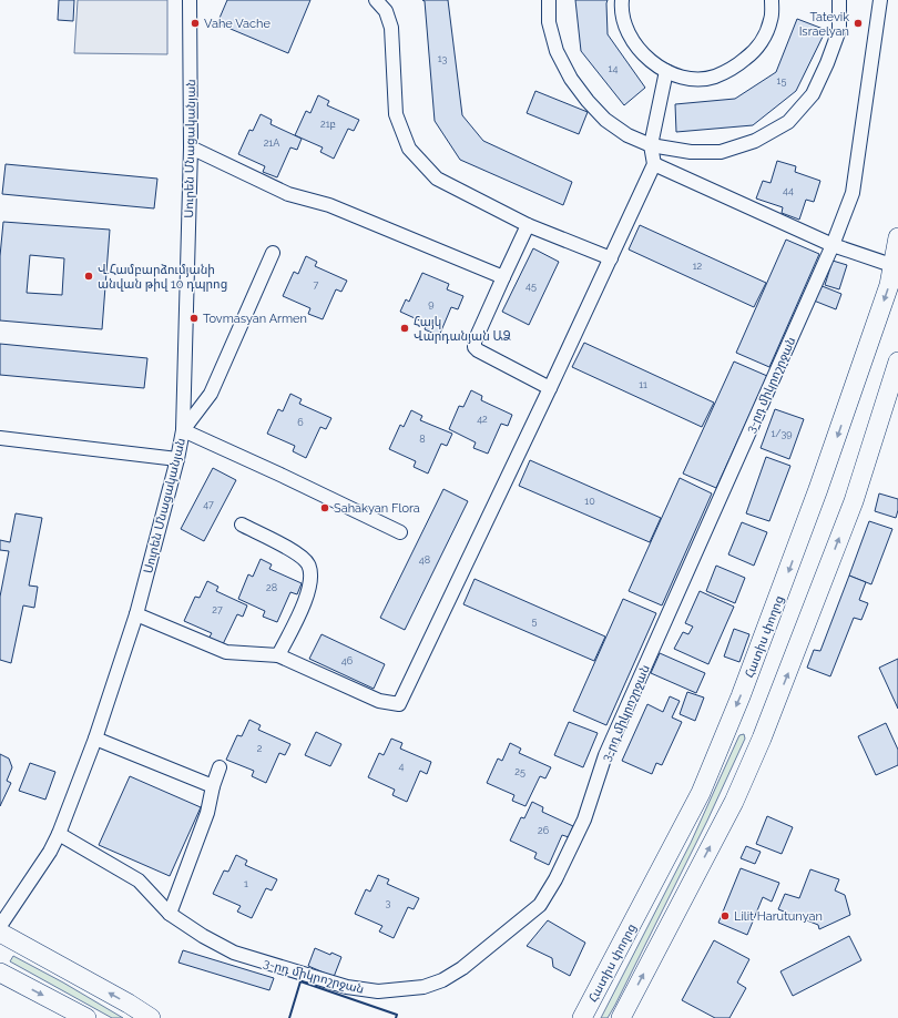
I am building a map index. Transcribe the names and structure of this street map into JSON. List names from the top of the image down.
{
  "streets": {
    "main road": ["Հատիս փողոց"],
    "street": ["Սուրեն Մնացականյան", "3-րդ միկրոշրջան"]
  },
  "crossings": [
    ["Սուրեն Մնացականյան", "3-րդ միկրոշրջան"]
  ],
  "places": [
    "Vahe Vache",
    "Tatevik Israelyan",
    "Վ.Համբարձումյանի անվան թիվ 10 դպրոց",
    "Tovmasyan Armen",
    "Հայկ Վարդանյան ԱՁ",
    "Sahakyan Flora",
    "Lilit Harutunyan"
  ],
  "house_numbers": [
    "13",
    "14",
    "15",
    "21բ",
    "21A",
    "44",
    "12",
    "7",
    "45",
    "9",
    "11",
    "42",
    "6",
    "1/39",
    "8",
    "10",
    "47",
    "48",
    "28",
    "27",
    "5",
    "46",
    "2",
    "4",
    "25",
    "26",
    "1",
    "3"
  ]
}
